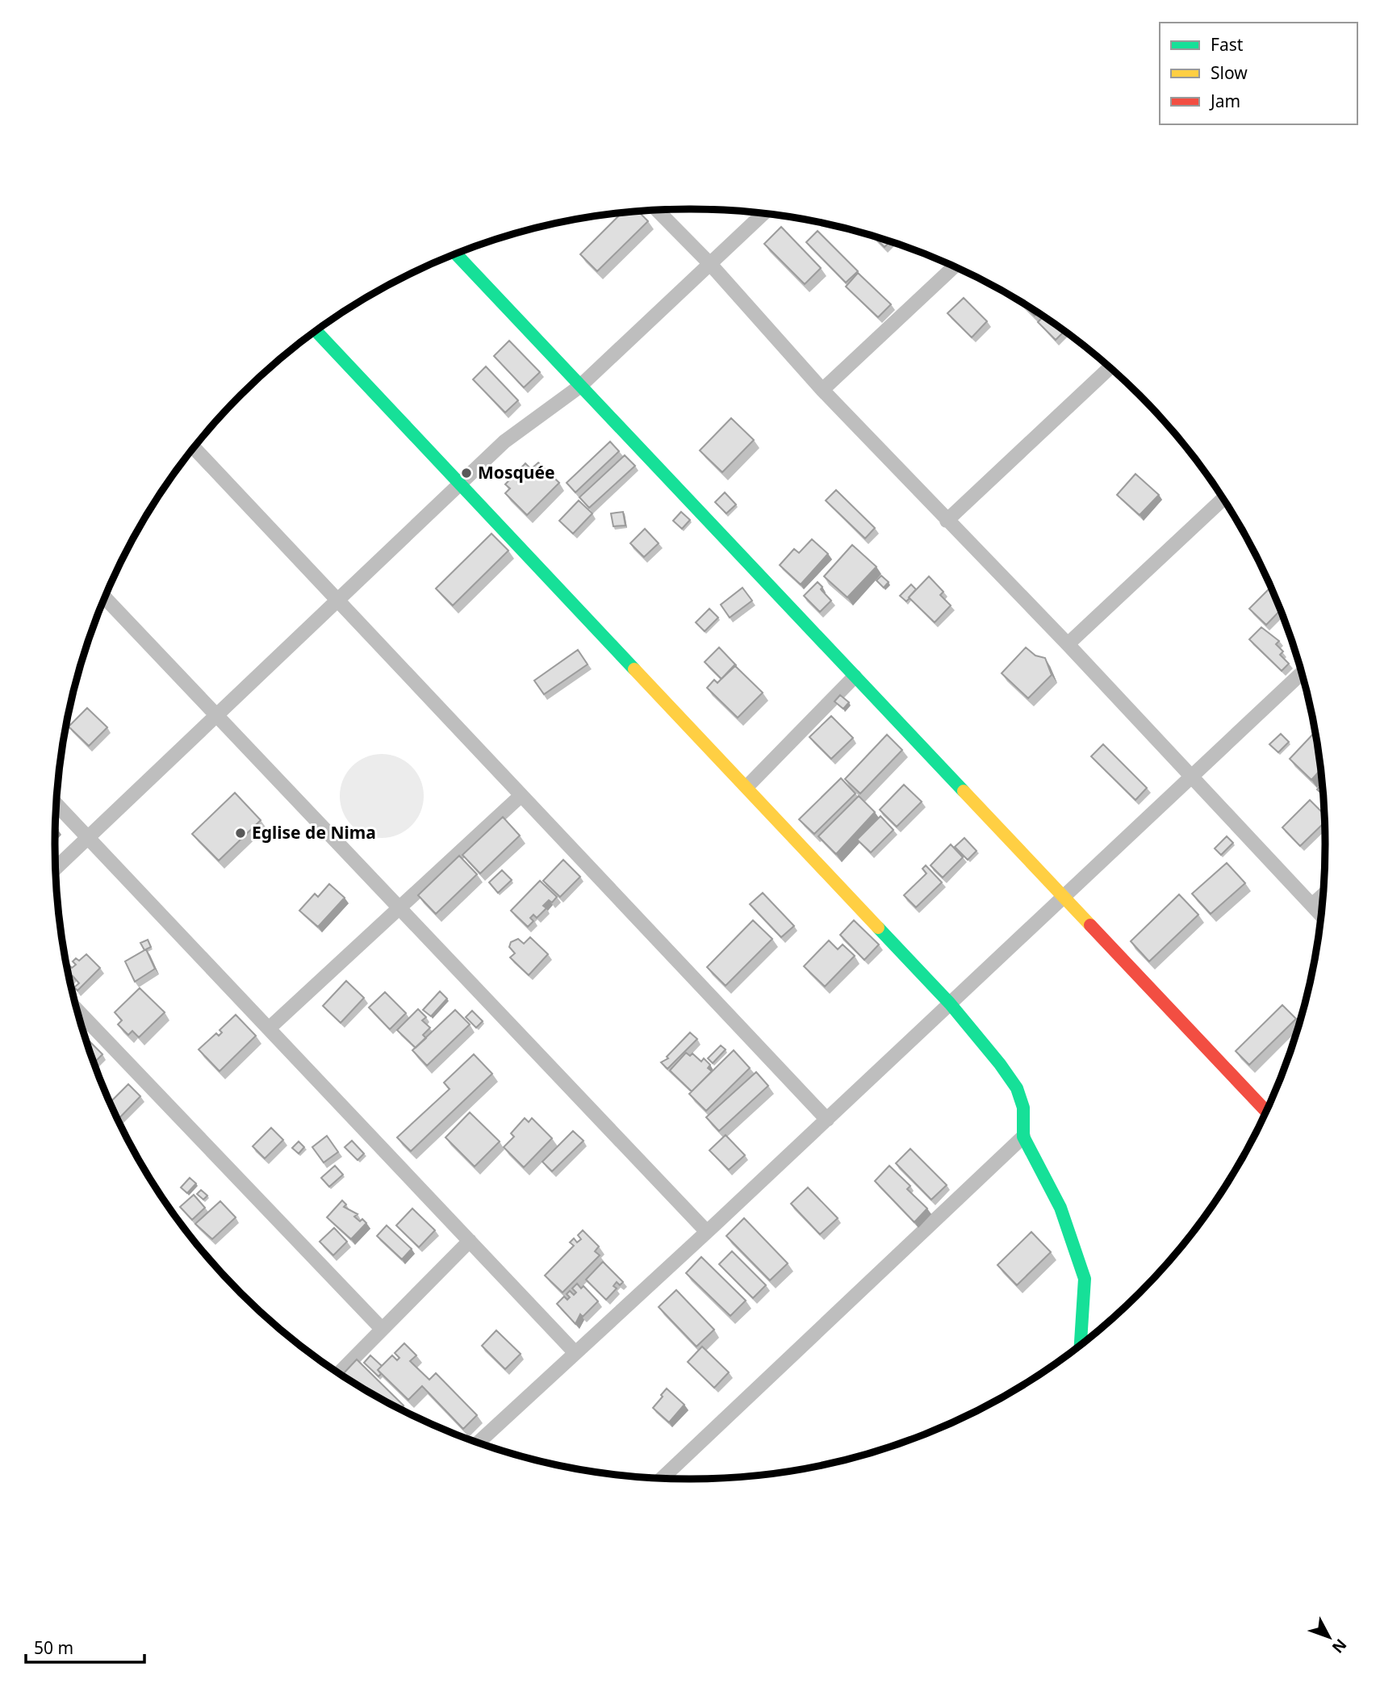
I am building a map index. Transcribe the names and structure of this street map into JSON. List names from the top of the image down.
{
  "places": ["Mosquée", "Eglise de Nima"],
  "legend": ["Fast", "Slow", "Jam"],
  "scale_bar": "50 m",
  "north": "bottom right"
}
